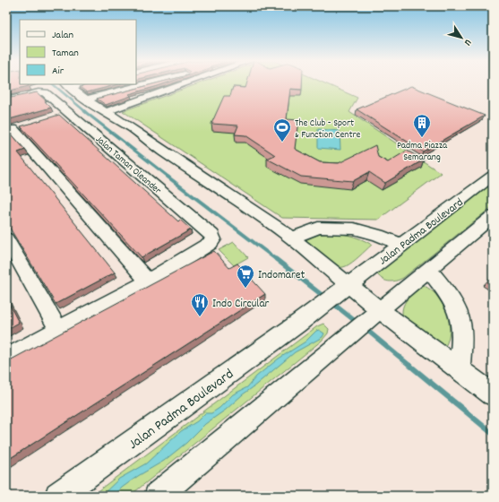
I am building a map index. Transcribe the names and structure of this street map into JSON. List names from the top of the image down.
{
  "streets": {
    "street": ["Jalan Taman Oleander", "Jalan Padma Boulevard"]
  },
  "places": {
    "building": ["Padma Piazza Semarang"],
    "sports": ["The Club - Sport & Function Centre"],
    "supermarket": ["Indomaret"],
    "restaurant": ["Indo Circular"]
  },
  "legend": ["Jalan", "Taman", "Air"],
  "north": "bottom right"
}
